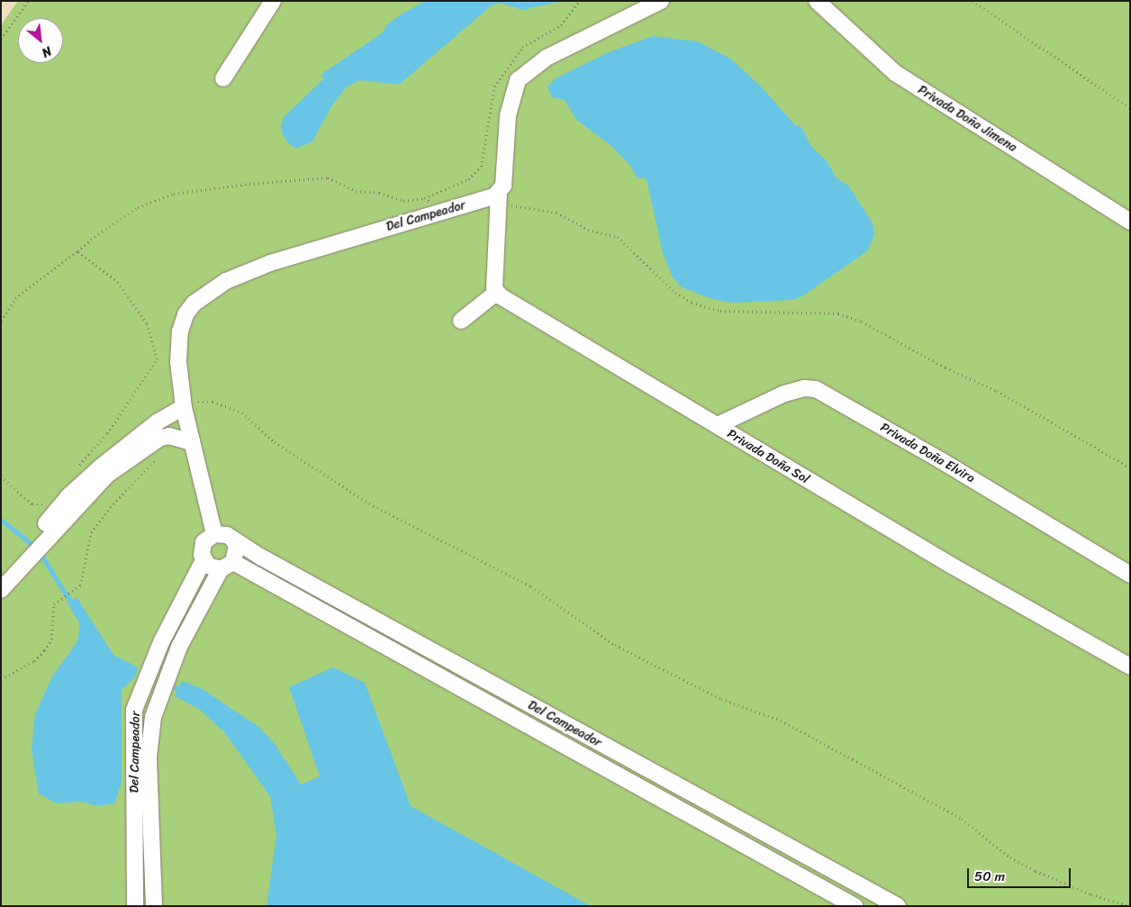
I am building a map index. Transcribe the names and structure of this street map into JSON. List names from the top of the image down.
{
  "streets": {
    "street": [
      "Privada Doña Jimena",
      "Del Campeador",
      "Privada Doña Elvira",
      "Privada Doña Sol"
    ]
  },
  "crossings": [
    ["Privada Doña Elvira", "Privada Doña Sol"]
  ],
  "scale_bar": "50 m",
  "north": "bottom right"
}
